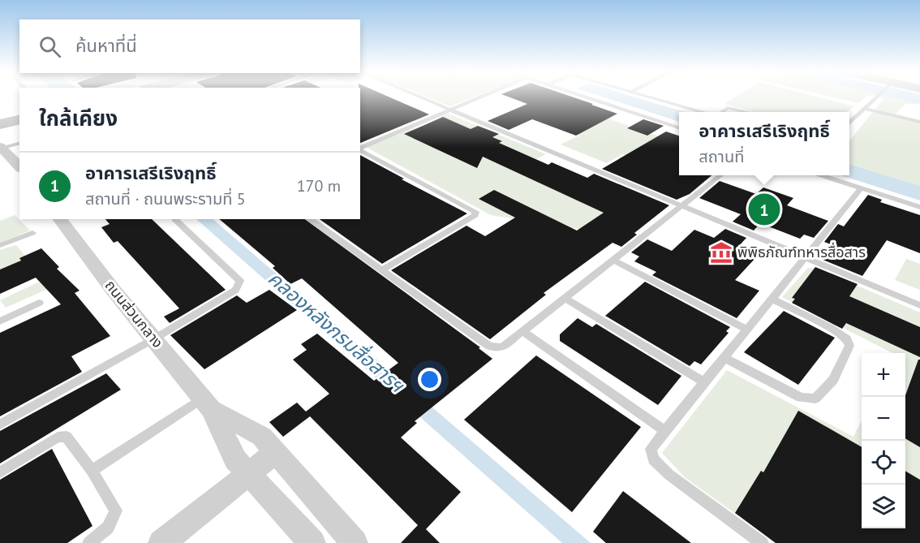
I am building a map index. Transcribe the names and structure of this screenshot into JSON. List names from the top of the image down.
{
  "streets": {
    "street": ["ถนนส่วนกลาง"]
  },
  "water": ["คลองหลังกรมสื่อสารฯ"],
  "places": {
    "museum": ["พิพิธภัณฑ์ทหารสื่อสาร"]
  },
  "page": {
    "search": "ค้นหาที่นี่",
    "heading": "ใกล้เคียง",
    "popup": ["อาคารเสรีเริงฤทธิ์", "สถานที่"],
    "list": [
      {
        "mark": "1",
        "name": "อาคารเสรีเริงฤทธิ์",
        "note": "สถานที่ · ถนนพระรามที่ 5",
        "value": "170 m"
      }
    ],
    "pins": "1",
    "map_buttons": ["+", "−"]
  }
}
